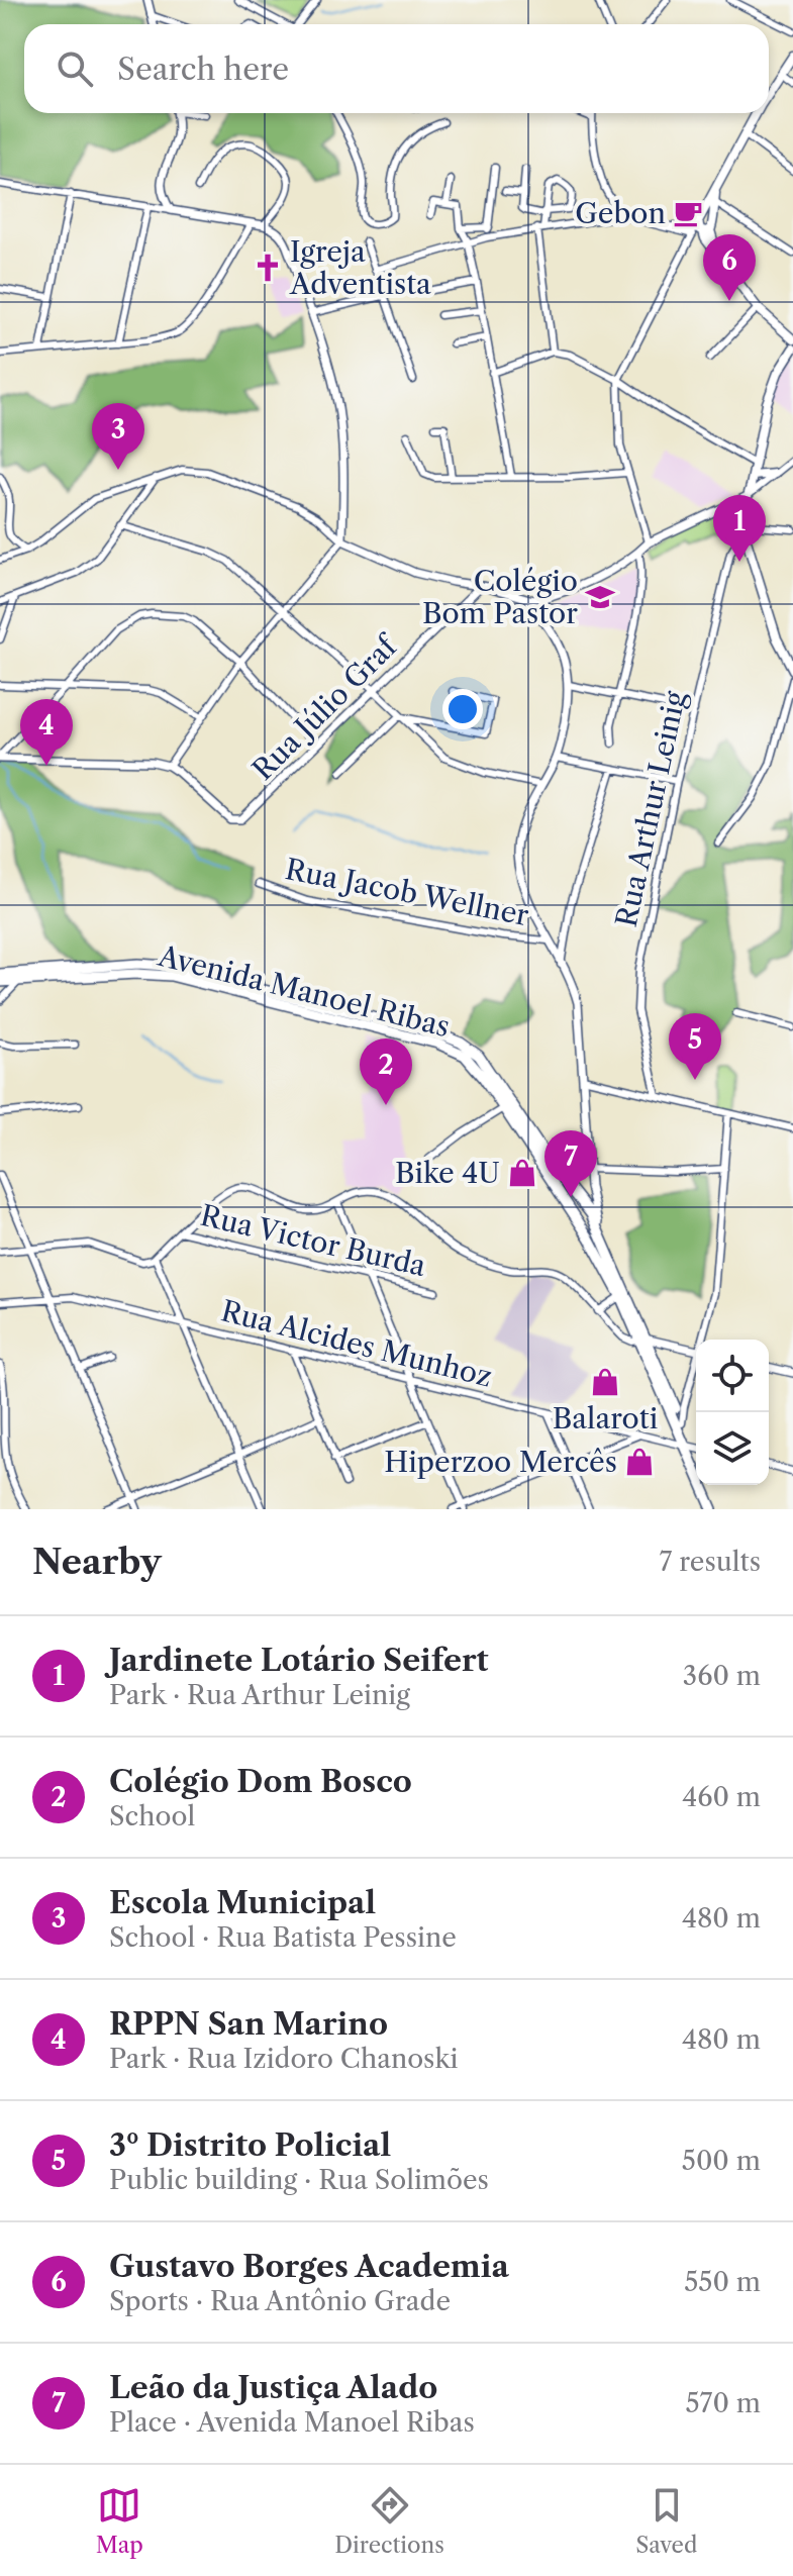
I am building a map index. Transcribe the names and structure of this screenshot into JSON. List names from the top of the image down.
{
  "streets": {
    "main road": ["Avenida Manoel Ribas"],
    "street": [
      "Rua Júlio Graf",
      "Rua Arthur Leinig",
      "Rua Jacob Wellner",
      "Rua Victor Burda",
      "Rua Alcides Munhoz"
    ]
  },
  "crossings": [
    ["Avenida Manoel Ribas", "Rua Alcides Munhoz"]
  ],
  "places": {
    "cafe": ["Gebon"],
    "church": ["Igreja Adventista"],
    "school or university": ["Colégio Bom Pastor"],
    "shop": ["Bike 4U", "Balaroti", "Hiperzoo Mercês"]
  },
  "page": {
    "search": "Search here",
    "pins": [
      "6",
      "3",
      "1",
      "4",
      "5",
      "2",
      "7"
    ],
    "heading": ["Nearby", "7 results"],
    "list": [
      {
        "mark": "1",
        "name": "Jardinete Lotário Seifert",
        "note": "Park · Rua Arthur Leinig",
        "value": "360 m"
      },
      {
        "mark": "2",
        "name": "Colégio Dom Bosco",
        "note": "School",
        "value": "460 m"
      },
      {
        "mark": "3",
        "name": "Escola Municipal",
        "note": "School · Rua Batista Pessine",
        "value": "480 m"
      },
      {
        "mark": "4",
        "name": "RPPN San Marino",
        "note": "Park · Rua Izidoro Chanoski",
        "value": "480 m"
      },
      {
        "mark": "5",
        "name": "3º Distrito Policial",
        "note": "Public building · Rua Solimões",
        "value": "500 m"
      },
      {
        "mark": "6",
        "name": "Gustavo Borges Academia",
        "note": "Sports · Rua Antônio Grade",
        "value": "550 m"
      },
      {
        "mark": "7",
        "name": "Leão da Justiça Alado",
        "note": "Place · Avenida Manoel Ribas",
        "value": "570 m"
      }
    ],
    "nav": ["Map", "Directions", "Saved"]
  }
}
